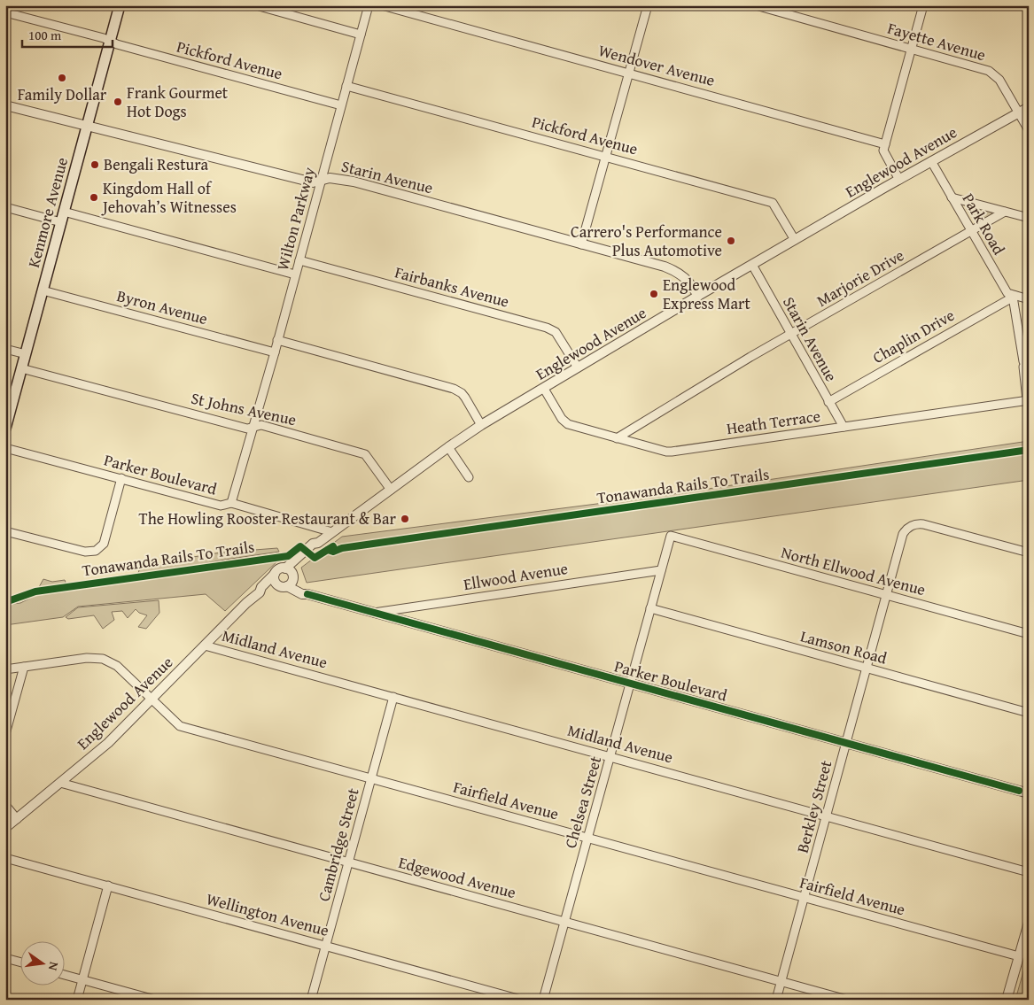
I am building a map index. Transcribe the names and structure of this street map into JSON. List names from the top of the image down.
{
  "streets": {
    "main road": ["Kenmore Avenue"],
    "street": [
      "Fayette Avenue",
      "Pickford Avenue",
      "Wendover Avenue",
      "Englewood Avenue",
      "Starin Avenue",
      "Wilton Parkway",
      "Park Road",
      "Marjorie Drive",
      "Fairbanks Avenue",
      "Byron Avenue",
      "Chaplin Drive",
      "St Johns Avenue",
      "Heath Terrace",
      "Parker Boulevard",
      "North Ellwood Avenue",
      "Ellwood Avenue",
      "Lamson Road",
      "Midland Avenue",
      "Fairfield Avenue",
      "Chelsea Street",
      "Berkley Street",
      "Cambridge Street",
      "Edgewood Avenue",
      "Wellington Avenue"
    ],
    "cycle path": ["Tonawanda Rails To Trails"]
  },
  "crossings": [
    ["Fayette Avenue", "Englewood Avenue"],
    ["Pickford Avenue", "Englewood Avenue"],
    ["Pickford Avenue", "Kenmore Avenue"],
    ["Pickford Avenue", "Wilton Parkway"],
    ["Englewood Avenue", "Starin Avenue"],
    ["Englewood Avenue", "Park Road"],
    ["Englewood Avenue", "Fairbanks Avenue"],
    ["Englewood Avenue", "St Johns Avenue"],
    ["Englewood Avenue", "Heath Terrace"],
    ["Englewood Avenue", "Parker Boulevard"],
    ["Englewood Avenue", "Midland Avenue"],
    ["Englewood Avenue", "Fairfield Avenue"],
    ["Englewood Avenue", "Edgewood Avenue"],
    ["Starin Avenue", "Kenmore Avenue"],
    ["Starin Avenue", "Wilton Parkway"],
    ["Starin Avenue", "Marjorie Drive"],
    ["Starin Avenue", "Chaplin Drive"],
    ["Starin Avenue", "Heath Terrace"],
    ["Kenmore Avenue", "Byron Avenue"],
    ["Kenmore Avenue", "St Johns Avenue"],
    ["Wilton Parkway", "Fairbanks Avenue"],
    ["Wilton Parkway", "Byron Avenue"],
    ["Park Road", "Marjorie Drive"],
    ["Park Road", "Chaplin Drive"],
    ["Marjorie Drive", "Heath Terrace"],
    ["Parker Boulevard", "Ellwood Avenue"],
    ["Parker Boulevard", "Chelsea Street"],
    ["Parker Boulevard", "Berkley Street"],
    ["North Ellwood Avenue", "Chelsea Street"],
    ["North Ellwood Avenue", "Berkley Street"],
    ["Ellwood Avenue", "Chelsea Street"],
    ["Lamson Road", "Chelsea Street"],
    ["Lamson Road", "Berkley Street"],
    ["Midland Avenue", "Chelsea Street"],
    ["Midland Avenue", "Berkley Street"],
    ["Midland Avenue", "Cambridge Street"],
    ["Fairfield Avenue", "Chelsea Street"],
    ["Fairfield Avenue", "Berkley Street"],
    ["Fairfield Avenue", "Cambridge Street"],
    ["Chelsea Street", "Edgewood Avenue"],
    ["Berkley Street", "Edgewood Avenue"],
    ["Cambridge Street", "Edgewood Avenue"],
    ["Cambridge Street", "Wellington Avenue"]
  ],
  "places": [
    "Family Dollar",
    "Frank Gourmet Hot Dogs",
    "Bengali Restura",
    "Kingdom Hall of Jehovah’s Witnesses",
    "Carrero's Performance Plus Automotive",
    "Englewood Express Mart",
    "The Howling Rooster Restaurant & Bar"
  ],
  "scale_bar": "100 m",
  "north": "right"
}
